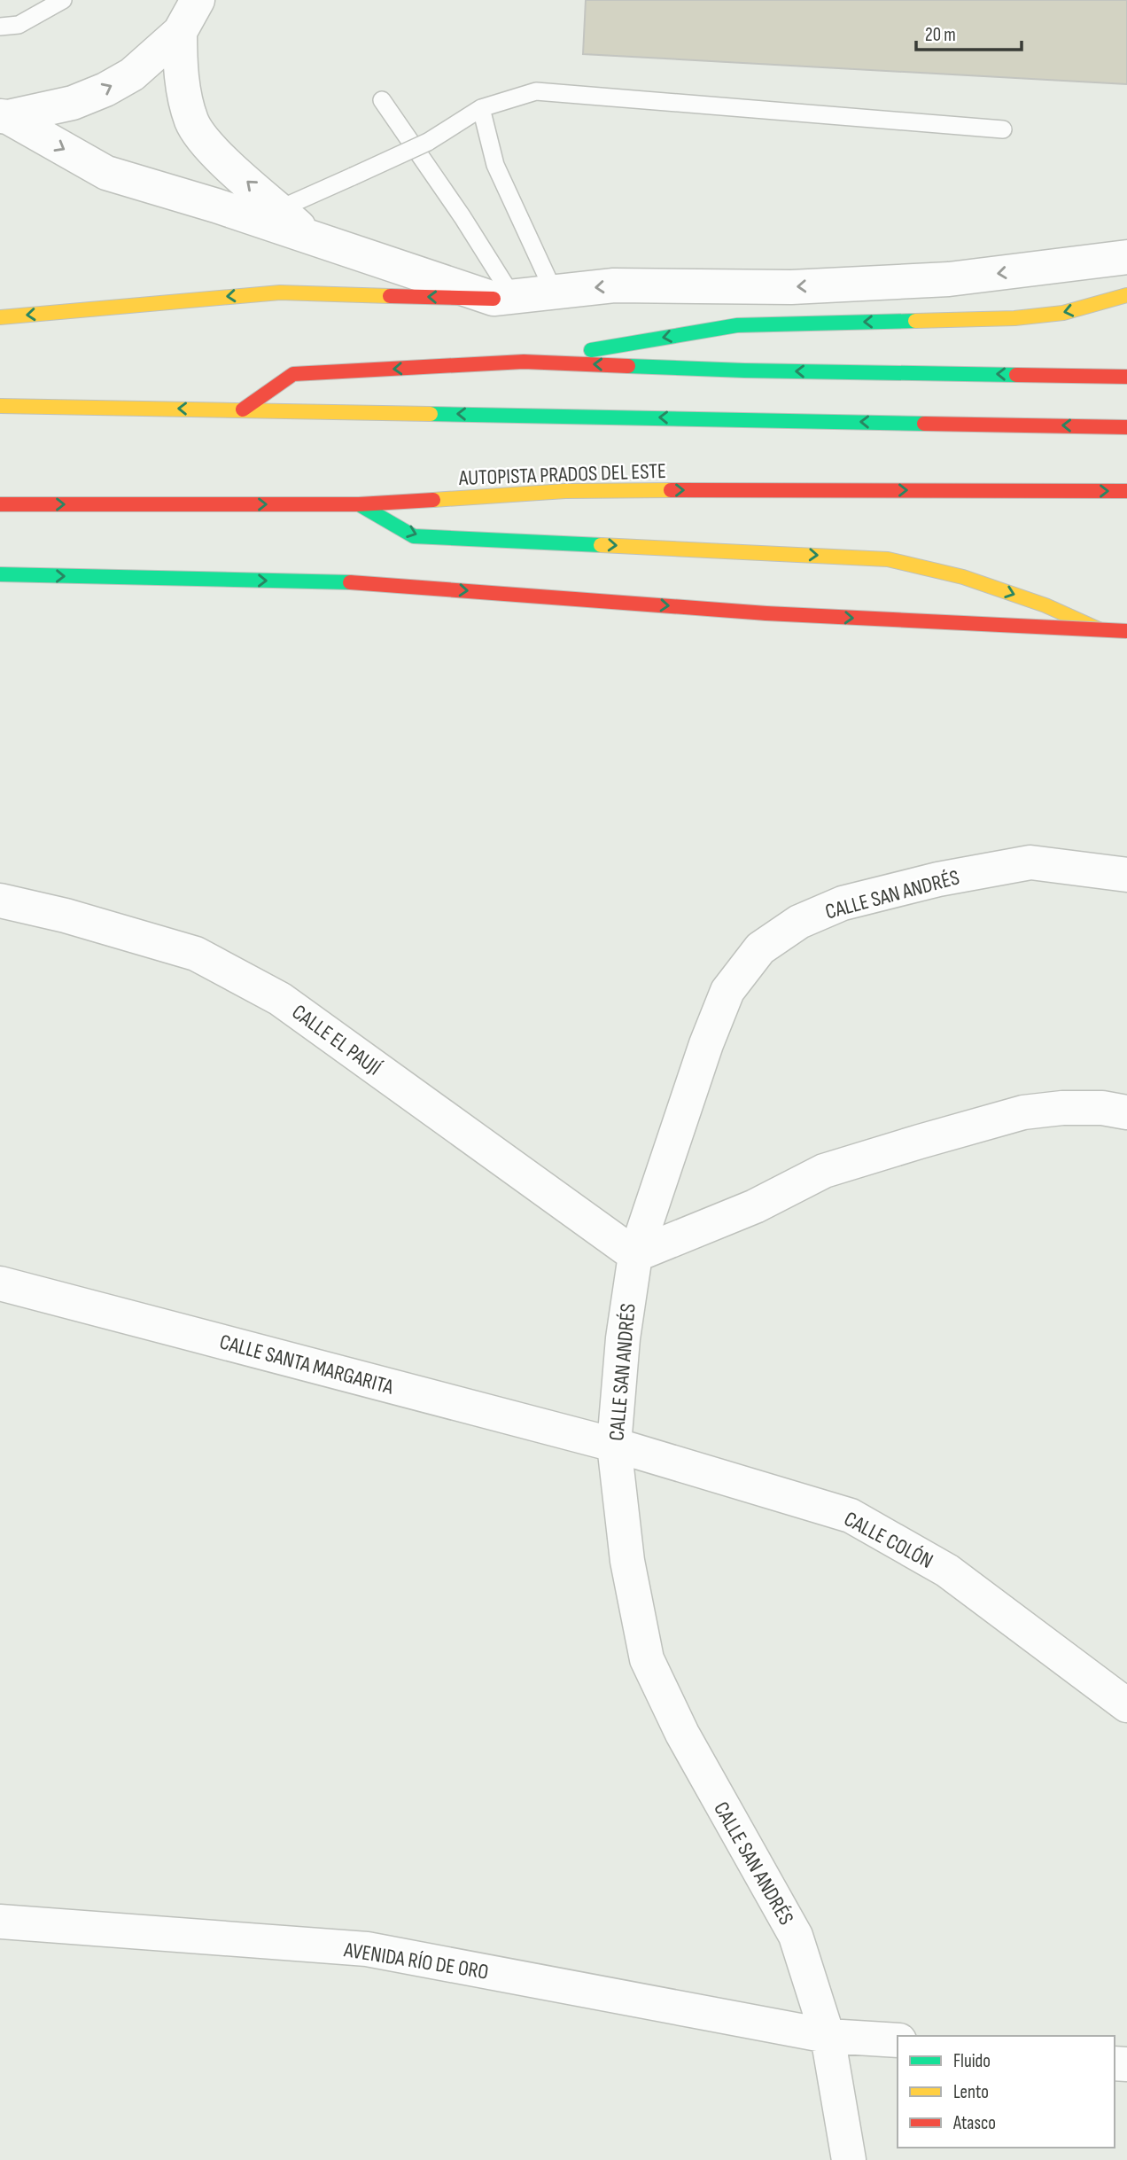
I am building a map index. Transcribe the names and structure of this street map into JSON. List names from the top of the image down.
{
  "streets": {
    "highway": ["AUTOPISTA PRADOS DEL ESTE"],
    "street": [
      "CALLE SAN ANDRÉS",
      "CALLE EL PAUJÍ",
      "CALLE SANTA MARGARITA",
      "CALLE COLÓN",
      "AVENIDA RÍO DE ORO"
    ]
  },
  "crossings": [
    ["CALLE SAN ANDRÉS", "CALLE EL PAUJÍ"],
    ["CALLE SAN ANDRÉS", "CALLE SANTA MARGARITA"],
    ["CALLE SAN ANDRÉS", "CALLE COLÓN"],
    ["CALLE SAN ANDRÉS", "AVENIDA RÍO DE ORO"],
    ["CALLE SANTA MARGARITA", "CALLE COLÓN"]
  ],
  "legend": ["Fluido", "Lento", "Atasco"],
  "scale_bar": "20 m"
}
